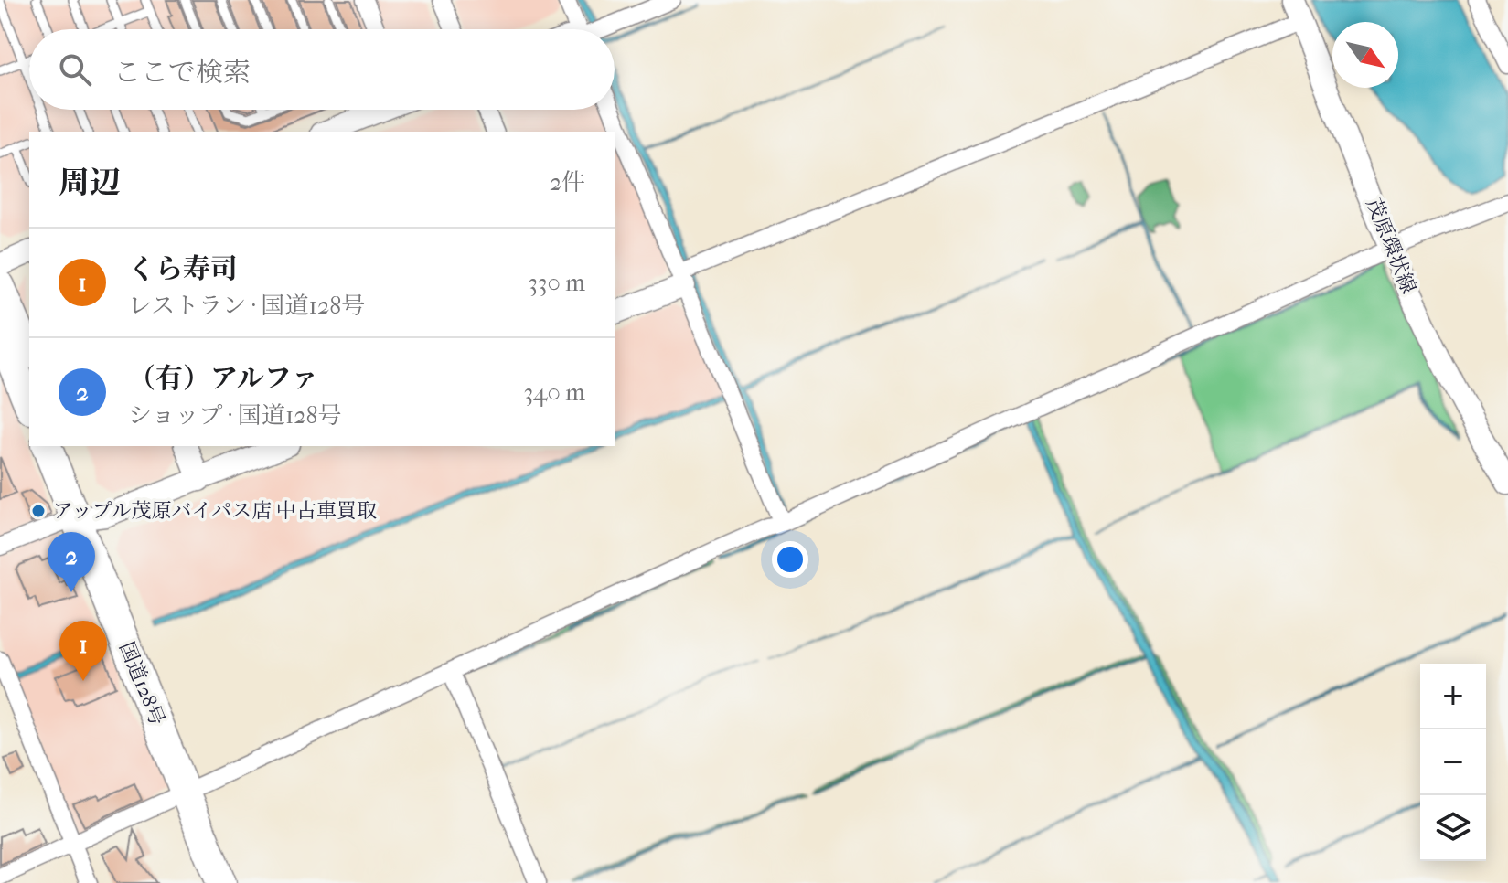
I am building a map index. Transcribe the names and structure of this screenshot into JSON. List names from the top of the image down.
{
  "streets": {
    "highway": ["国道128号"],
    "main road": ["茂原環状線"]
  },
  "places": ["アップル茂原バイパス店 中古車買取"],
  "north": "bottom right",
  "page": {
    "search": "ここで検索",
    "heading": ["周辺", "2件"],
    "list": [
      {
        "mark": "1",
        "name": "くら寿司",
        "note": "レストラン · 国道128号",
        "value": "330 m"
      },
      {
        "mark": "2",
        "name": "（有）アルファ",
        "note": "ショップ · 国道128号",
        "value": "340 m"
      }
    ],
    "pins": ["2", "1"],
    "map_buttons": ["+", "−"]
  }
}
